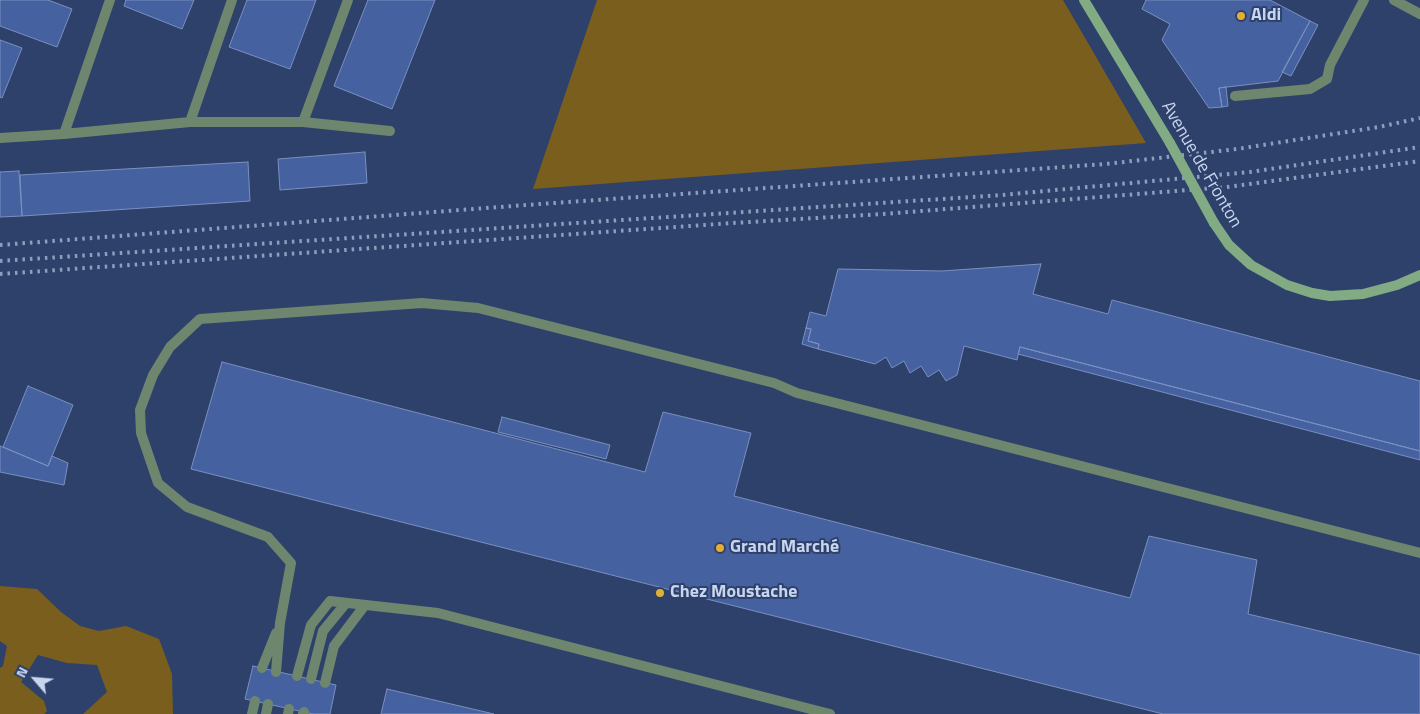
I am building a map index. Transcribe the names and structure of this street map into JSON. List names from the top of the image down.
{
  "streets": {
    "street": ["Avenue de Fronton"]
  },
  "places": ["Aldi", "Grand Marché", "Chez Moustache"],
  "north": "top left"
}
